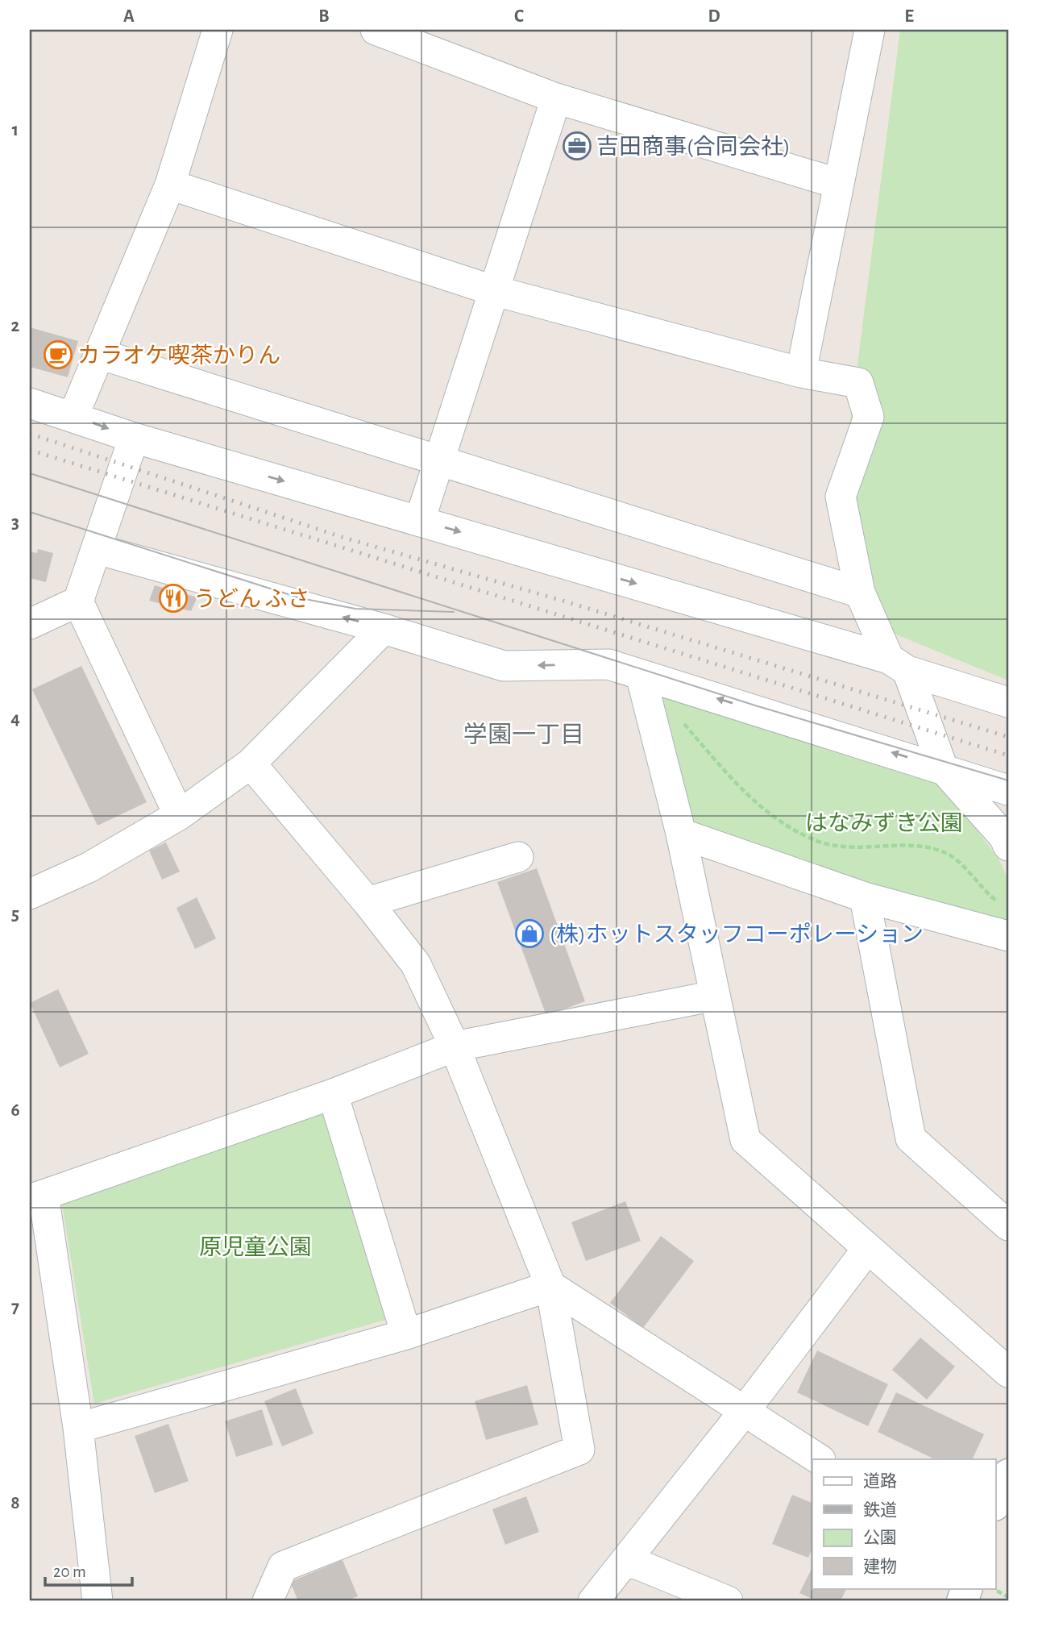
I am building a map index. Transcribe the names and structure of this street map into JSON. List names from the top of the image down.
{
  "districts": ["学園一丁目"],
  "parks": ["はなみずき公園", "原児童公園"],
  "places": {
    "office": ["吉田商事(合同会社)"],
    "cafe": ["カラオケ喫茶かりん"],
    "restaurant": ["うどん ふさ"],
    "shop": ["(株)ホットスタッフコーポレーション"]
  },
  "legend": [
    "道路",
    "鉄道",
    "公園",
    "建物"
  ],
  "scale_bar": "20 m",
  "grid": {
    "columns": [
      "A",
      "B",
      "C",
      "D",
      "E"
    ],
    "rows": [
      "1",
      "2",
      "3",
      "4",
      "5",
      "6",
      "7",
      "8"
    ]
  }
}
